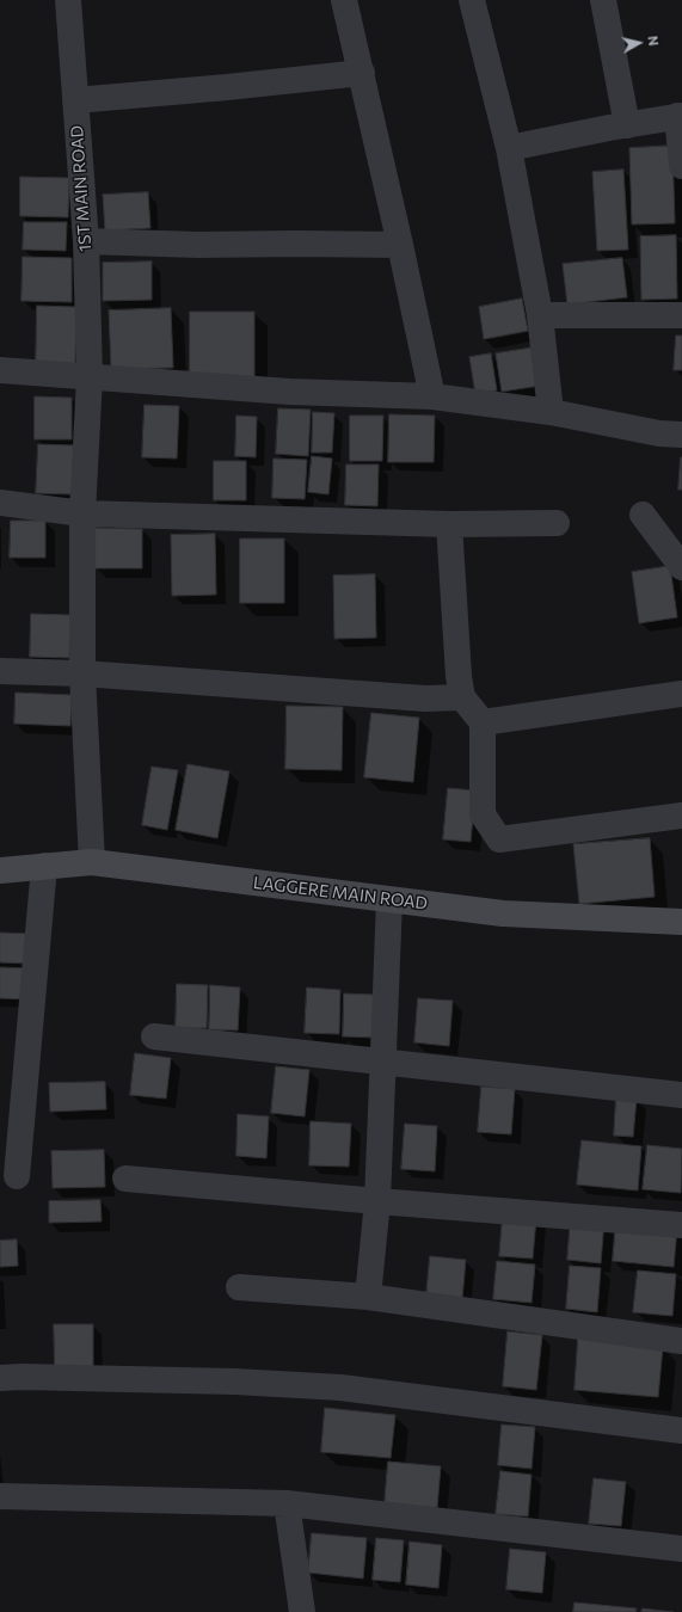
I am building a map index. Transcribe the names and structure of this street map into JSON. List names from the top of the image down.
{
  "streets": {
    "street": ["1ST MAIN ROAD", "LAGGERE MAIN ROAD"]
  },
  "crossings": [
    ["1ST MAIN ROAD", "LAGGERE MAIN ROAD"]
  ],
  "north": "right"
}
